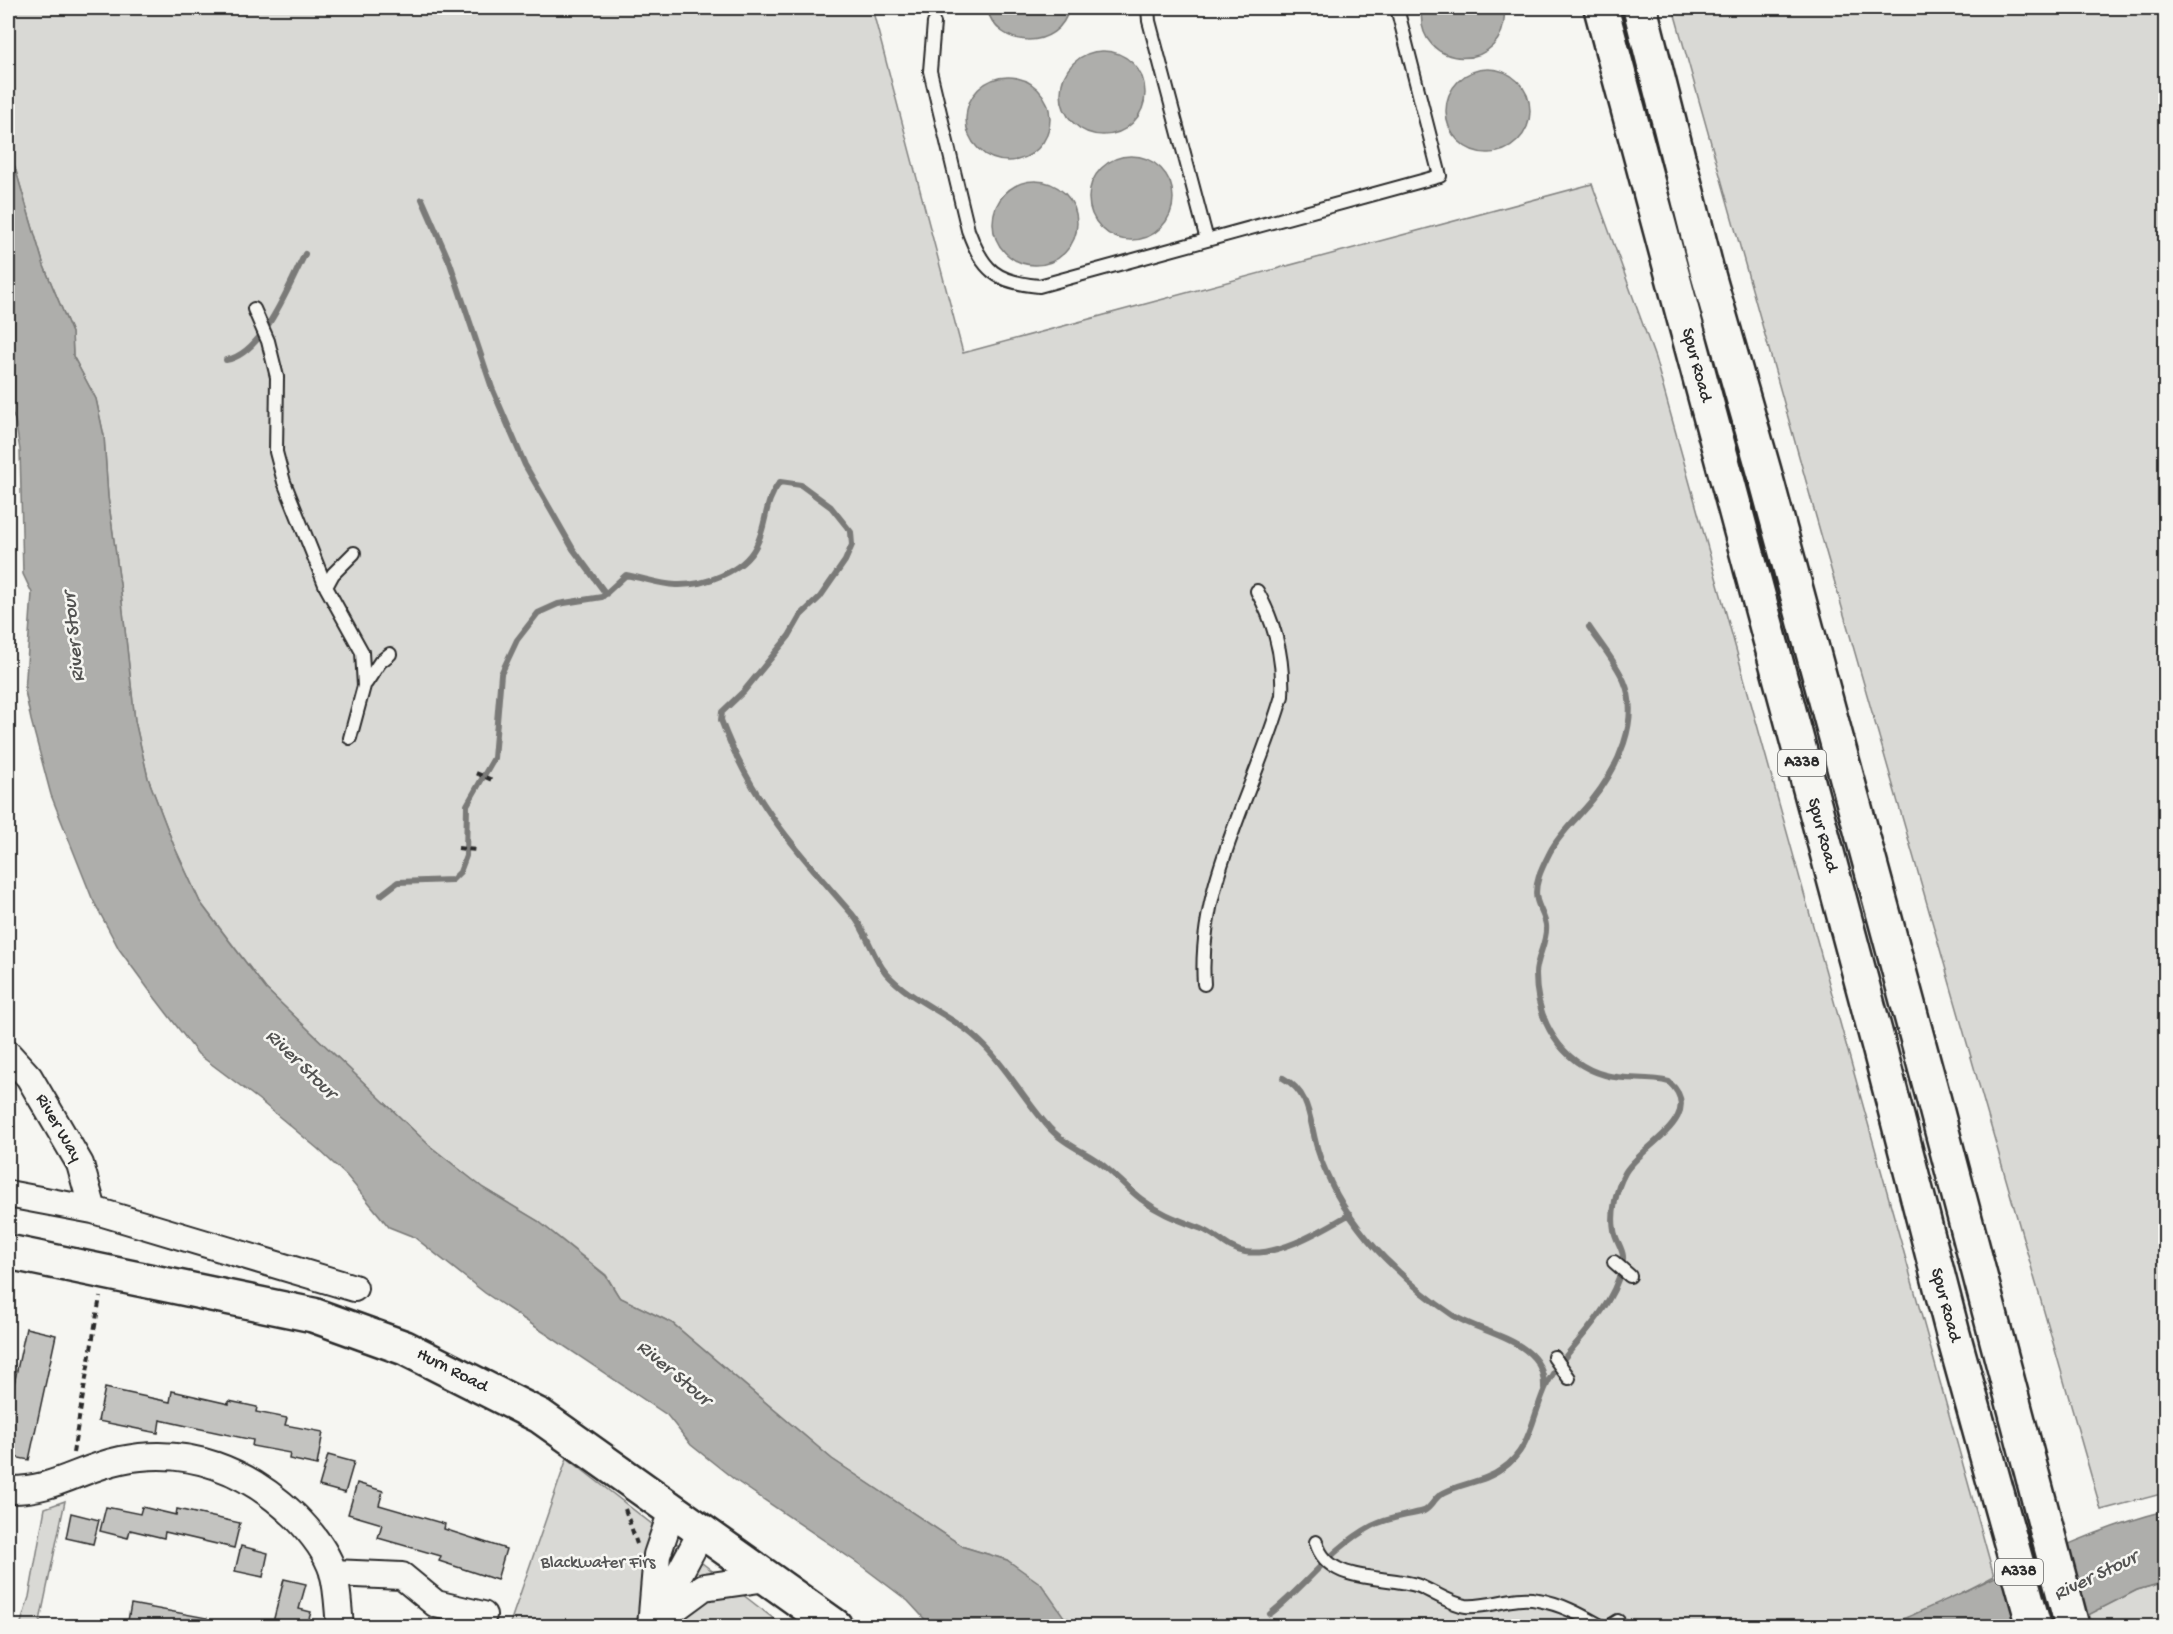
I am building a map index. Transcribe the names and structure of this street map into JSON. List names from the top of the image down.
{
  "streets": {
    "main road": ["Spur Road", "A338", "Hurn Road"],
    "street": ["River Way"]
  },
  "water": ["River Stour"],
  "parks": ["Blackwater Firs"]
}
